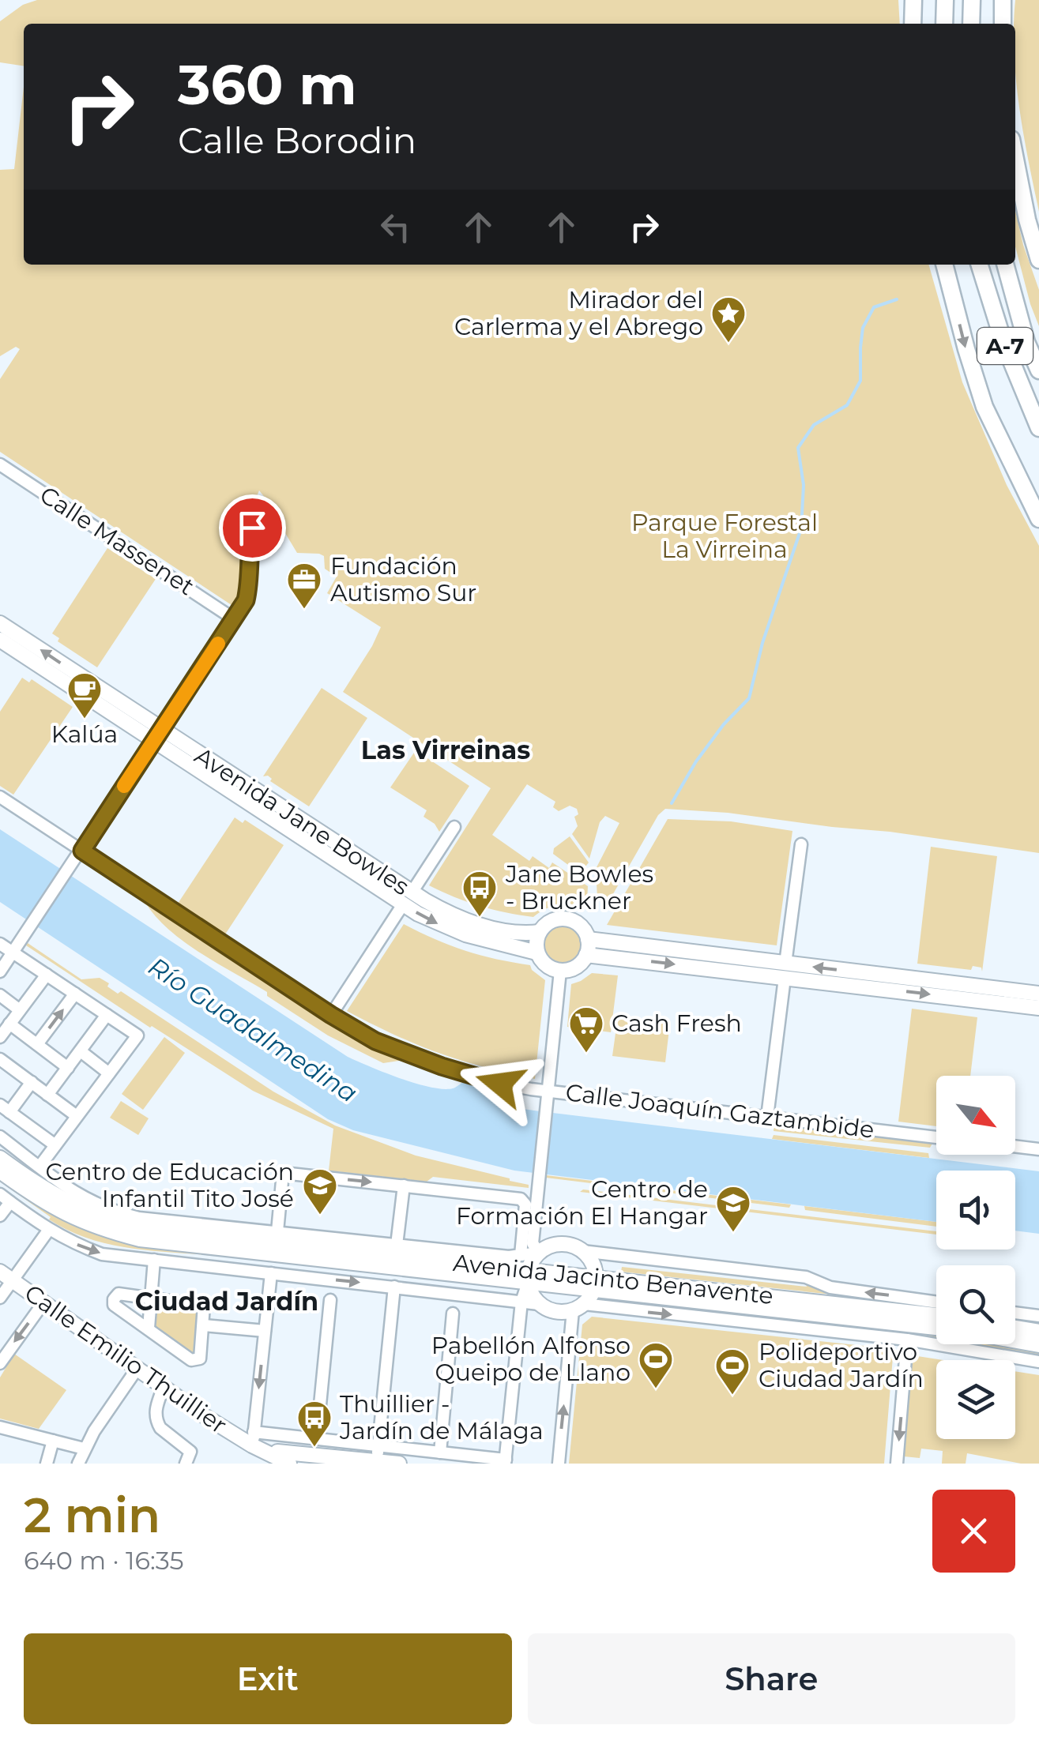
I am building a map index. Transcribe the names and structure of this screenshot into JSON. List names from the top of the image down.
{
  "streets": {
    "highway": ["A-7"],
    "main road": ["Avenida Jane Bowles", "Avenida Jacinto Benavente", "Calle Emilio Thuillier"],
    "street": ["Calle Massenet", "Calle Joaquín Gaztambide"]
  },
  "districts": ["Las Virreinas", "Ciudad Jardín"],
  "water": ["Río Guadalmedina"],
  "parks": ["Parque Forestal La Virreina"],
  "places": {
    "place": ["Mirador del Carlerma y el Abrego"],
    "office": ["Fundación Autismo Sur"],
    "cafe": ["Kalúa"],
    "bus stop": ["Jane Bowles - Bruckner", "Thuillier - Jardín de Málaga"],
    "supermarket": ["Cash Fresh"],
    "school or university": ["Centro de Educación Infantil Tito José", "Centro de Formación El Hangar"],
    "sports": ["Pabellón Alfonso Queipo de Llano", "Polideportivo Ciudad Jardín"]
  },
  "north": "bottom right",
  "page": {
    "turn": ["360 m", "Calle Borodin"],
    "heading": ["2 min", "640 m · 16:35"],
    "buttons": ["Exit", "Share"]
  }
}
